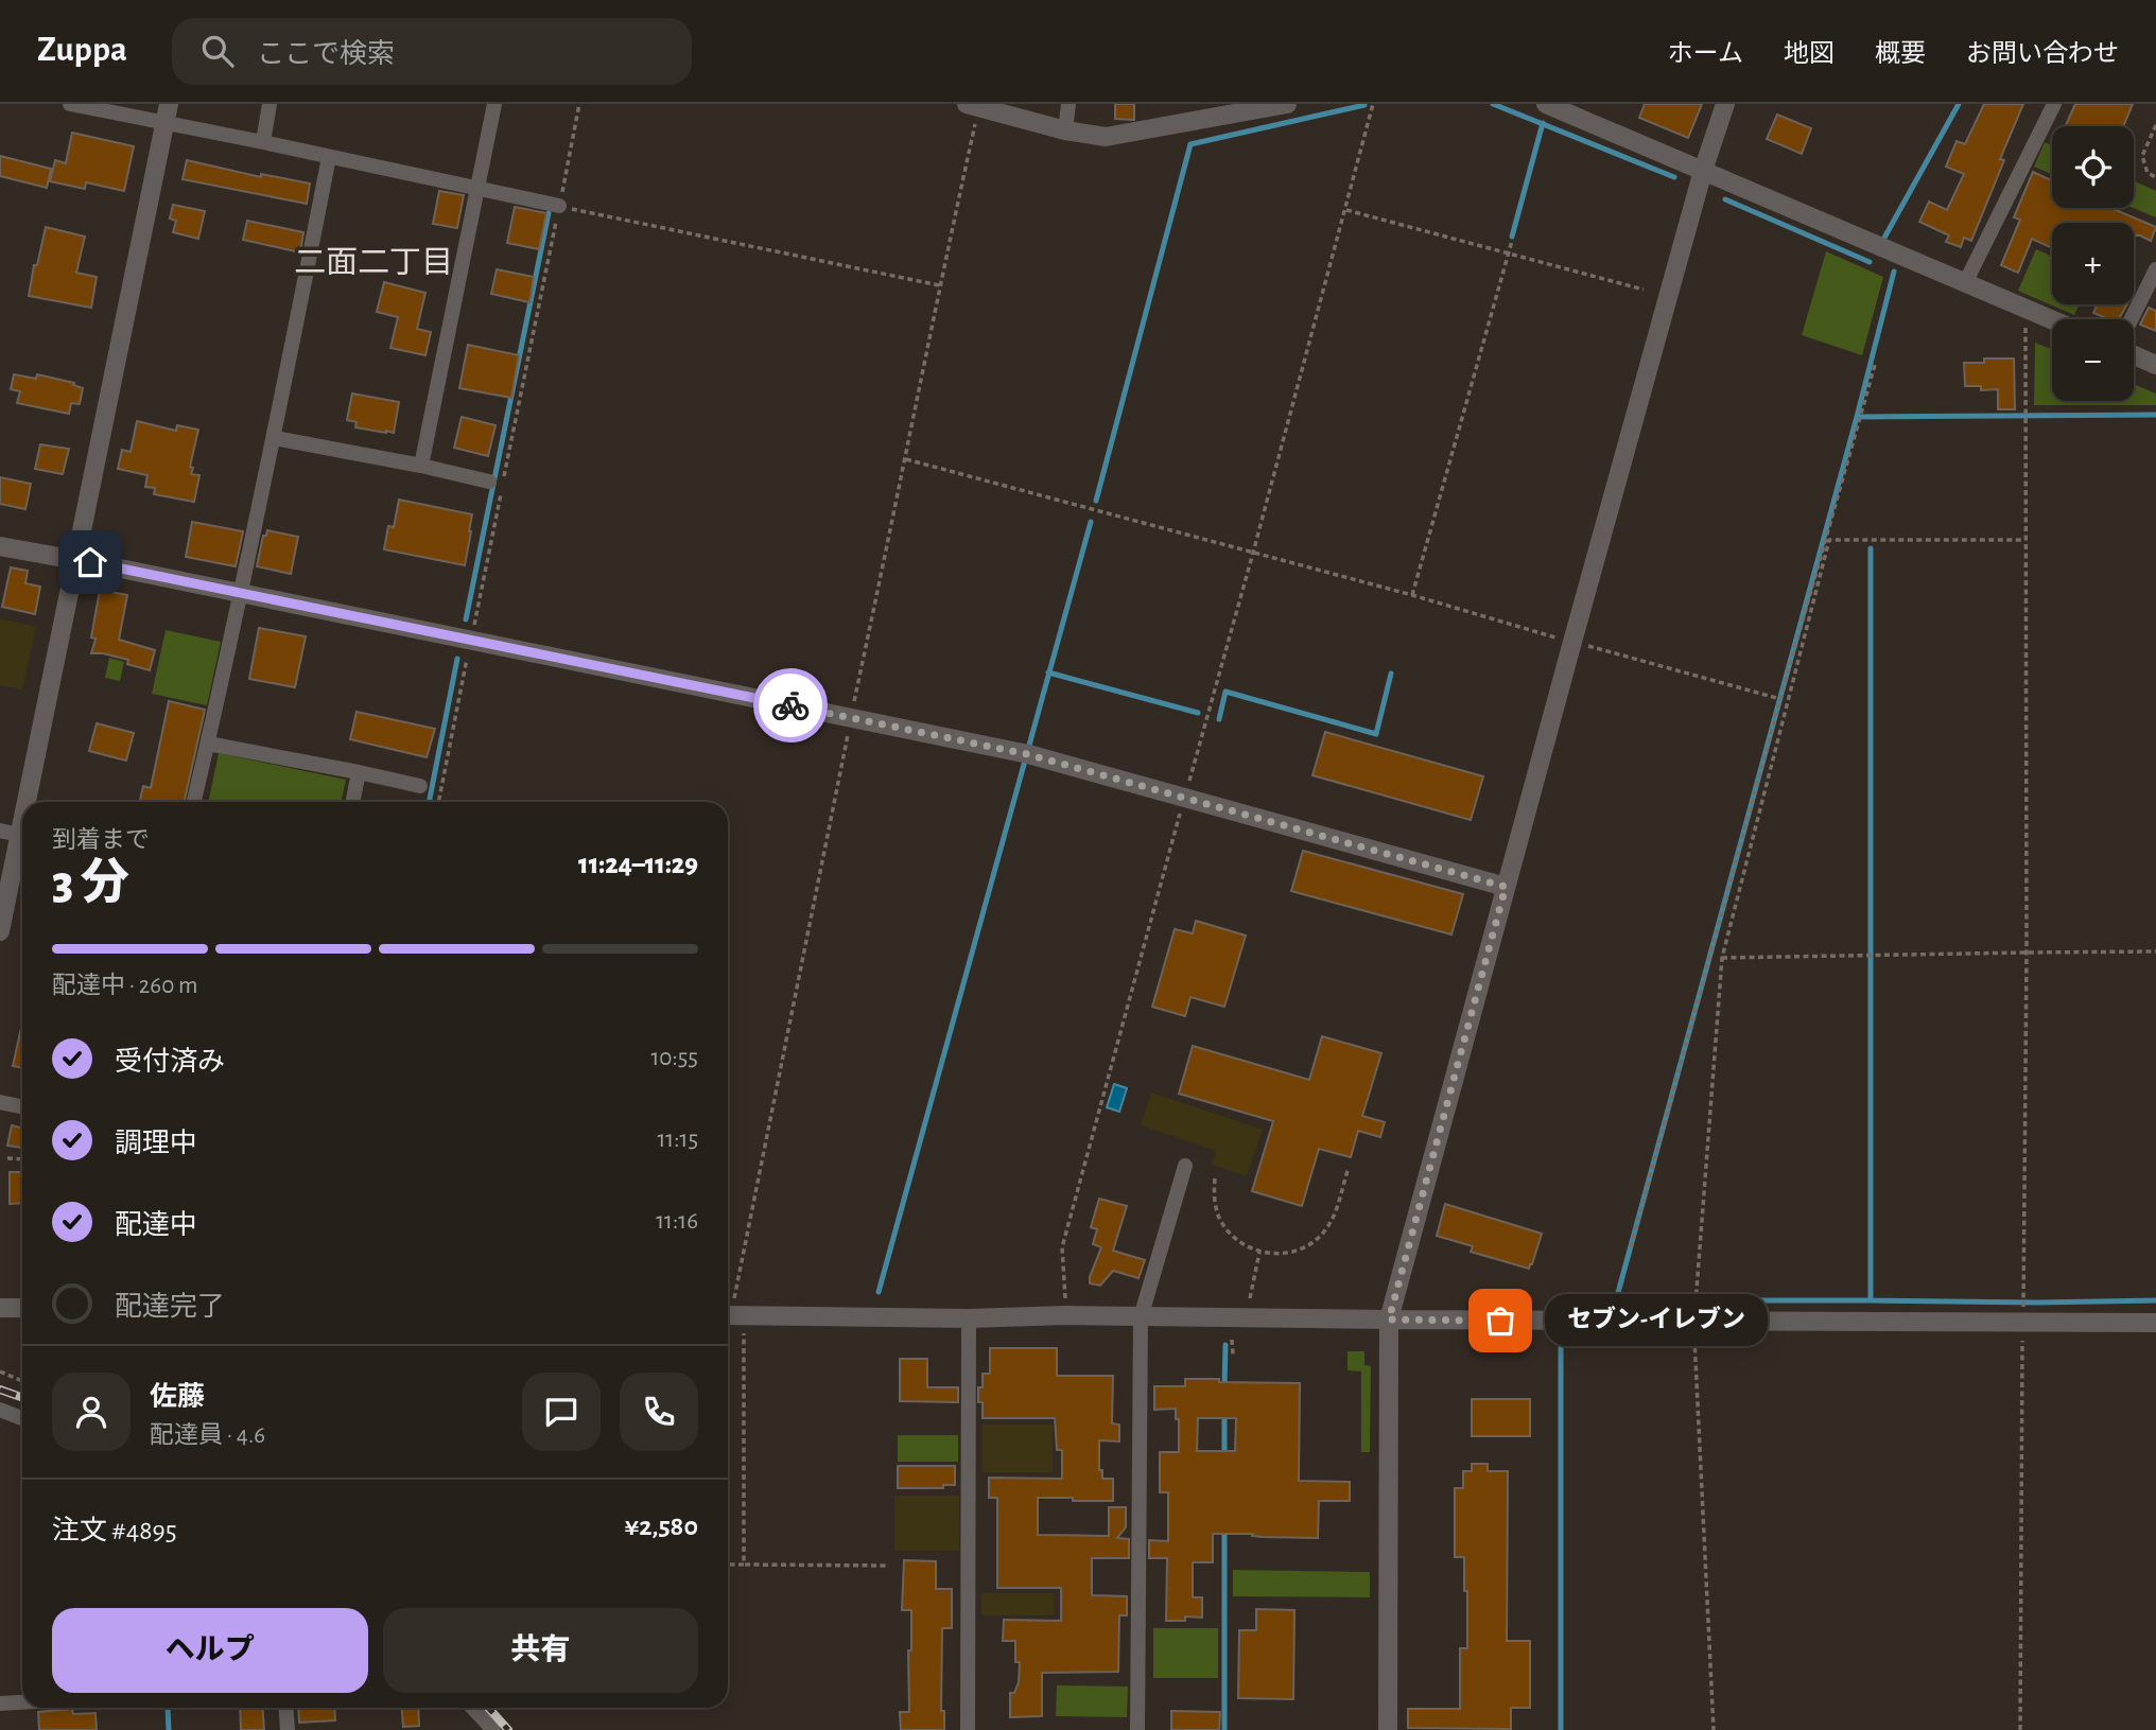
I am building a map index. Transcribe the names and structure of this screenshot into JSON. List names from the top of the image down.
{
  "districts": ["二面二丁目"],
  "places": ["セブン-イレブン"],
  "page": {
    "header": "Zuppa",
    "search": "ここで検索",
    "nav": [
      "ホーム",
      "地図",
      "概要",
      "お問い合わせ"
    ],
    "map_buttons": ["+", "−"],
    "heading": ["3 分", "到着まで", "11:24–11:29"],
    "panel": [
      "佐藤",
      "配達員 · 4.6",
      "注文 #4895",
      "¥2,580"
    ],
    "bar": "配達中 · 260 m",
    "list": [
      ["受付済み", "10:55"],
      ["調理中", "11:15"],
      ["配達中", "11:16"],
      "配達完了"
    ],
    "bubble": "セブン-イレブン",
    "buttons": ["ヘルプ", "共有"]
  }
}
